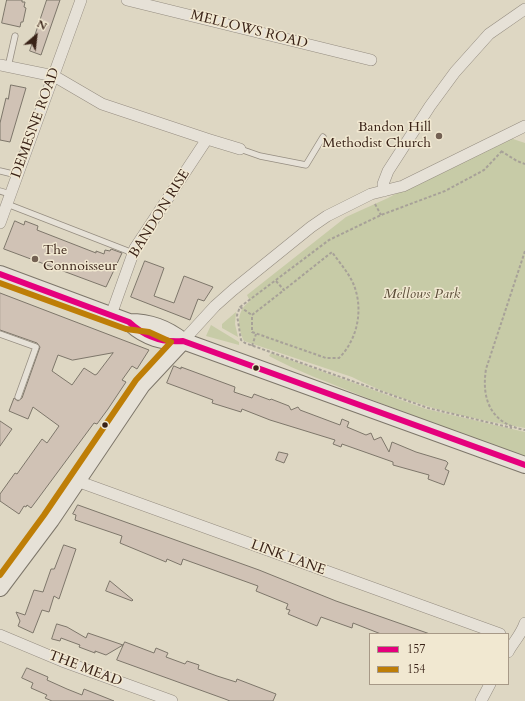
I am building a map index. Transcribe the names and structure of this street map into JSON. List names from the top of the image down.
{
  "streets": {
    "street": [
      "MELLOWS ROAD",
      "DEMESNE ROAD",
      "BANDON RISE",
      "LINK LANE",
      "THE MEAD"
    ]
  },
  "parks": ["Mellows Park"],
  "places": ["Bandon Hill Methodist Church", "The Connoisseur"],
  "lines": ["transit line 157", "transit line 154"],
  "legend": ["157", "154"],
  "north": "top right"
}
